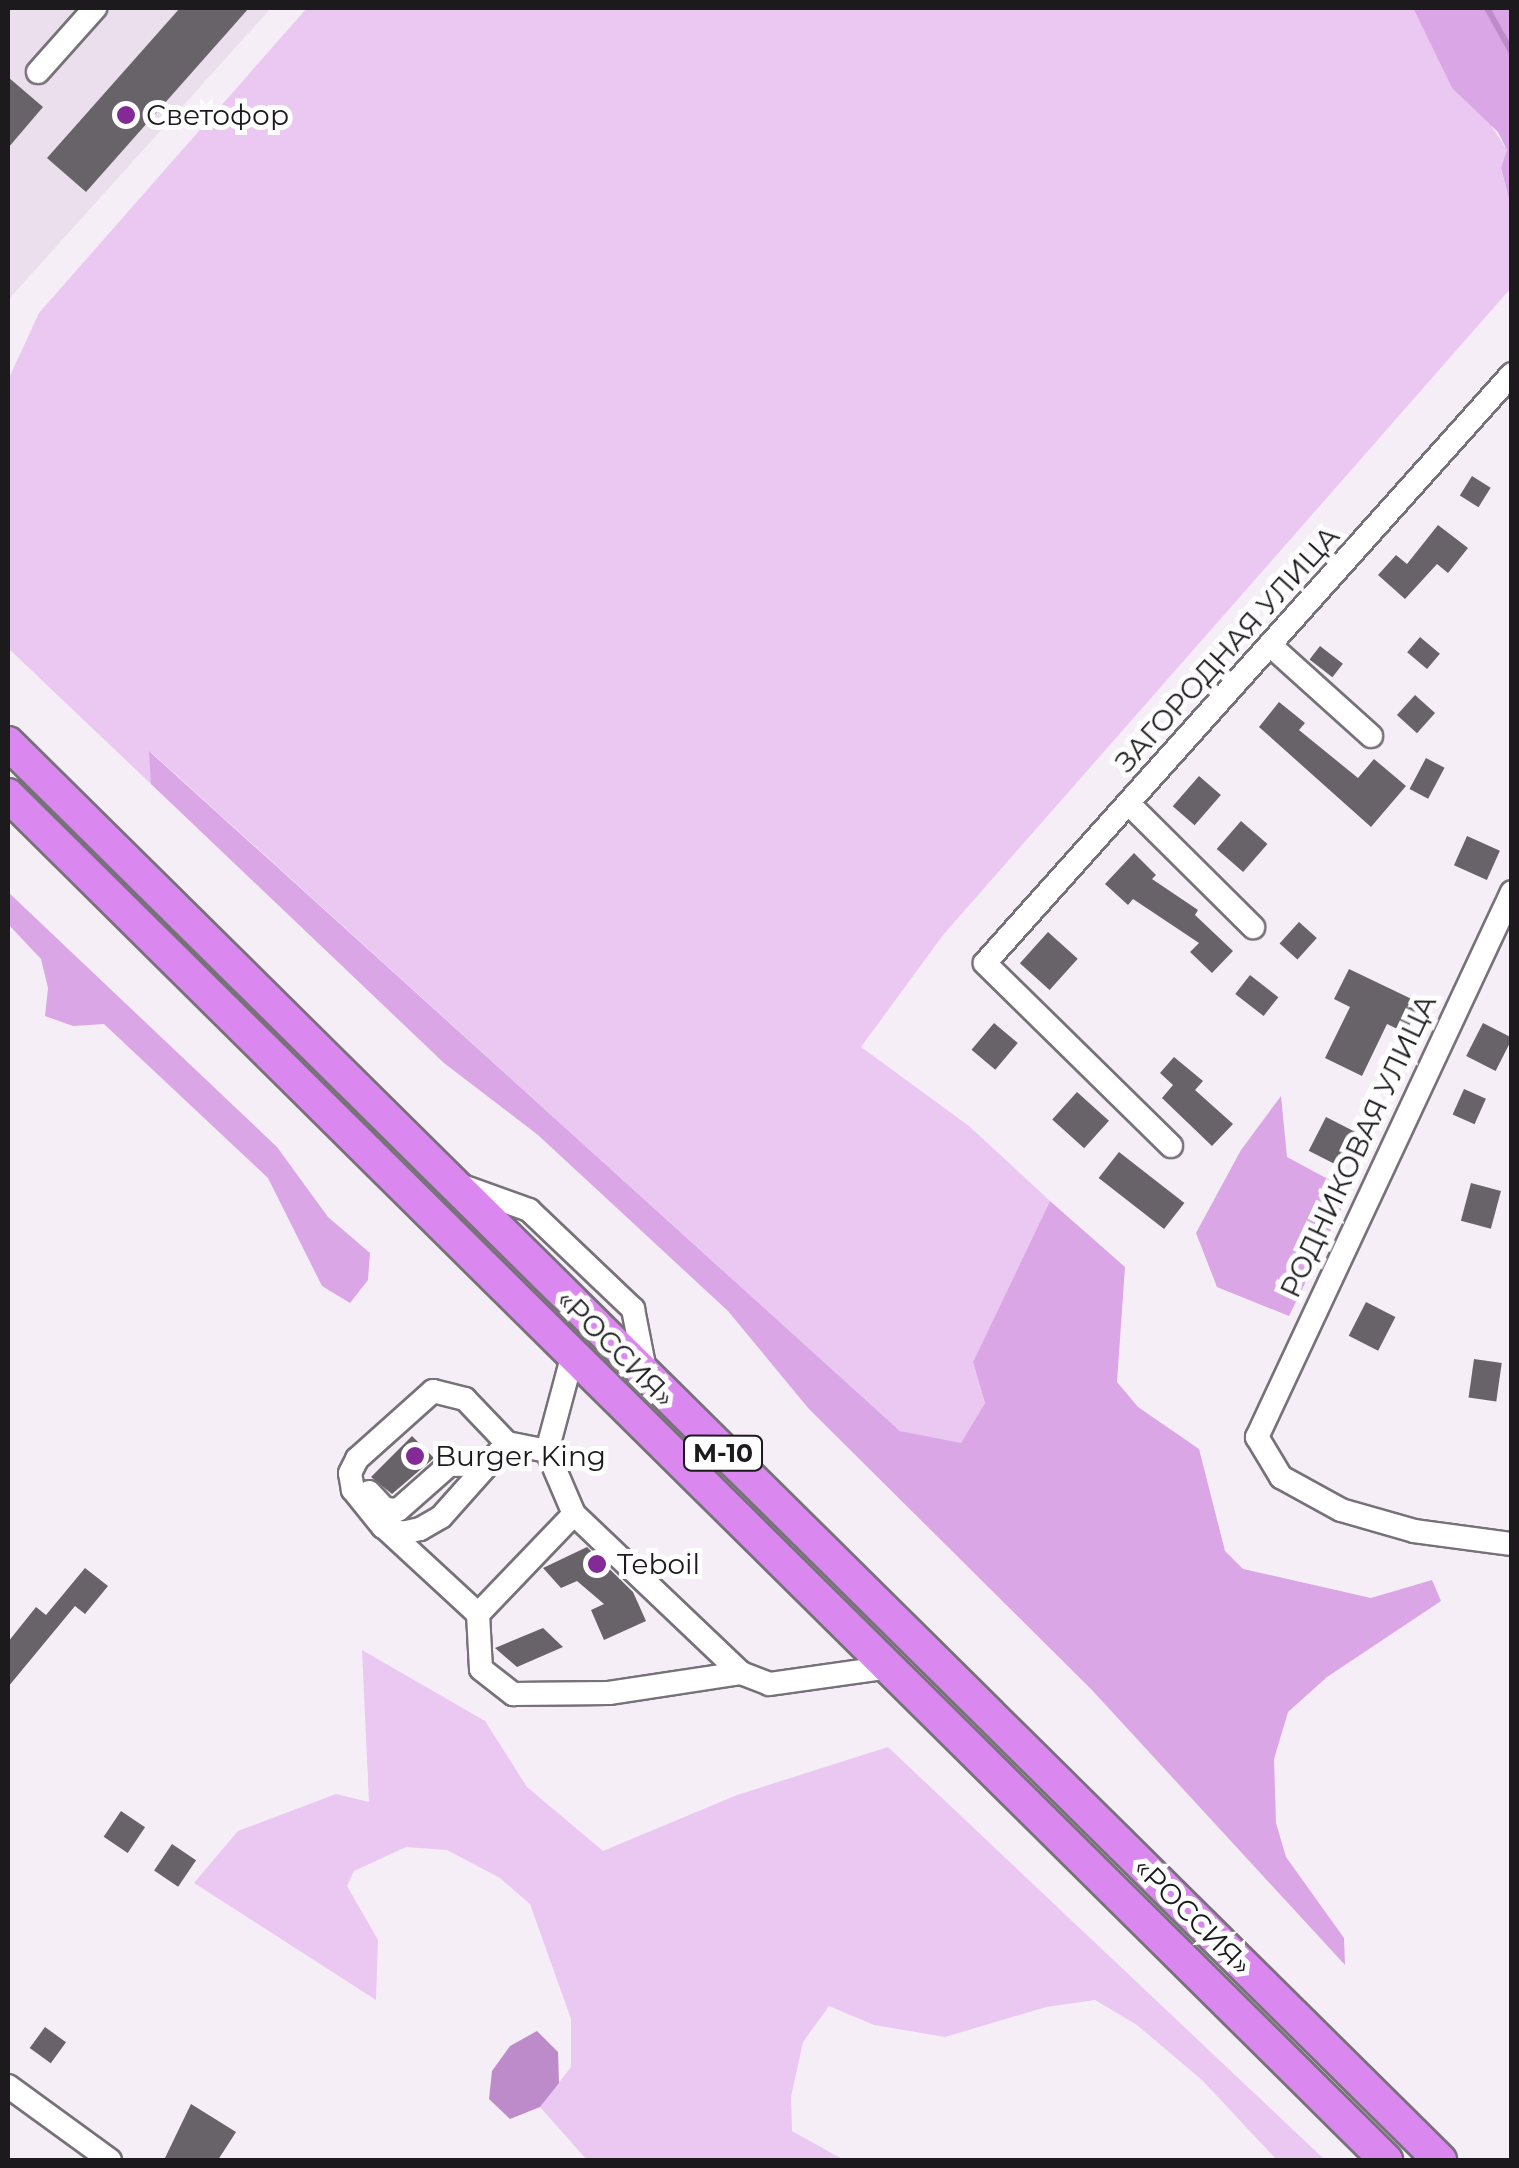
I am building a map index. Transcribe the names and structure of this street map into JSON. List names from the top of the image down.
{
  "streets": {
    "highway": ["«РОССИЯ»", "М-10"],
    "street": ["ЗАГОРОДНАЯ УЛИЦА", "РОДНИКОВАЯ УЛИЦА"]
  },
  "places": ["Светофор", "Burger King", "Teboil"]
}
